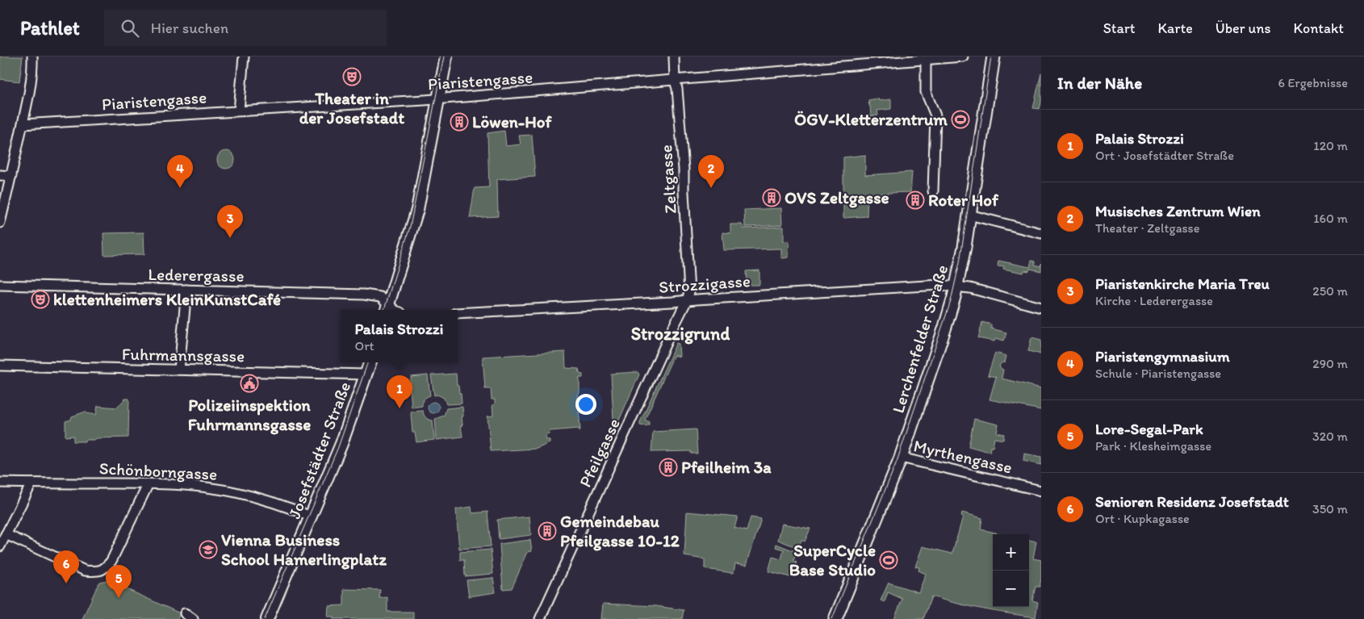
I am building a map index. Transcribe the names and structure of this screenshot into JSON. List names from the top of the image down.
{
  "streets": {
    "main road": ["Lerchenfelder Straße"],
    "street": [
      "Piaristengasse",
      "Zeltgasse",
      "Lederergasse",
      "Strozzigasse",
      "Fuhrmannsgasse",
      "Josefstädter Straße",
      "Pfeilgasse",
      "Myrthengasse",
      "Schönborngasse"
    ]
  },
  "crossings": [
    ["Piaristengasse", "Zeltgasse"],
    ["Zeltgasse", "Strozzigasse"],
    ["Zeltgasse", "Pfeilgasse"],
    ["Strozzigasse", "Lerchenfelder Straße"],
    ["Strozzigasse", "Pfeilgasse"],
    ["Lerchenfelder Straße", "Myrthengasse"],
    ["Fuhrmannsgasse", "Josefstädter Straße"],
    ["Josefstädter Straße", "Schönborngasse"]
  ],
  "districts": ["Strozzigrund"],
  "places": {
    "theatre": ["Theater in der Josefstadt", "klettenheimers KleinKunstCafé"],
    "sports": ["ÖGV-Kletterzentrum", "SuperCycle Base Studio"],
    "building": [
      "Löwen-Hof",
      "OVS Zeltgasse",
      "Roter Hof",
      "Pfeilheim 3a",
      "Gemeindebau Pfeilgasse 10-12"
    ],
    "public building": ["Polizeiinspektion Fuhrmannsgasse"],
    "school or university": ["Vienna Business School Hamerlingplatz"]
  },
  "page": {
    "header": "Pathlet",
    "search": "Hier suchen",
    "nav": [
      "Start",
      "Karte",
      "Über uns",
      "Kontakt"
    ],
    "heading": ["In der Nähe", "6 Ergebnisse"],
    "list": [
      {
        "mark": "1",
        "name": "Palais Strozzi",
        "note": "Ort · Josefstädter Straße",
        "value": "120 m"
      },
      {
        "mark": "2",
        "name": "Musisches Zentrum Wien",
        "note": "Theater · Zeltgasse",
        "value": "160 m"
      },
      {
        "mark": "3",
        "name": "Piaristenkirche Maria Treu",
        "note": "Kirche · Lederergasse",
        "value": "250 m"
      },
      {
        "mark": "4",
        "name": "Piaristengymnasium",
        "note": "Schule · Piaristengasse",
        "value": "290 m"
      },
      {
        "mark": "5",
        "name": "Lore-Segal-Park",
        "note": "Park · Klesheimgasse",
        "value": "320 m"
      },
      {
        "mark": "6",
        "name": "Senioren Residenz Josefstadt",
        "note": "Ort · Kupkagasse",
        "value": "350 m"
      }
    ],
    "pins": [
      "2",
      "4",
      "3",
      "1",
      "6",
      "5"
    ],
    "popup": ["Palais Strozzi", "Ort"],
    "map_buttons": ["+", "−"]
  }
}
